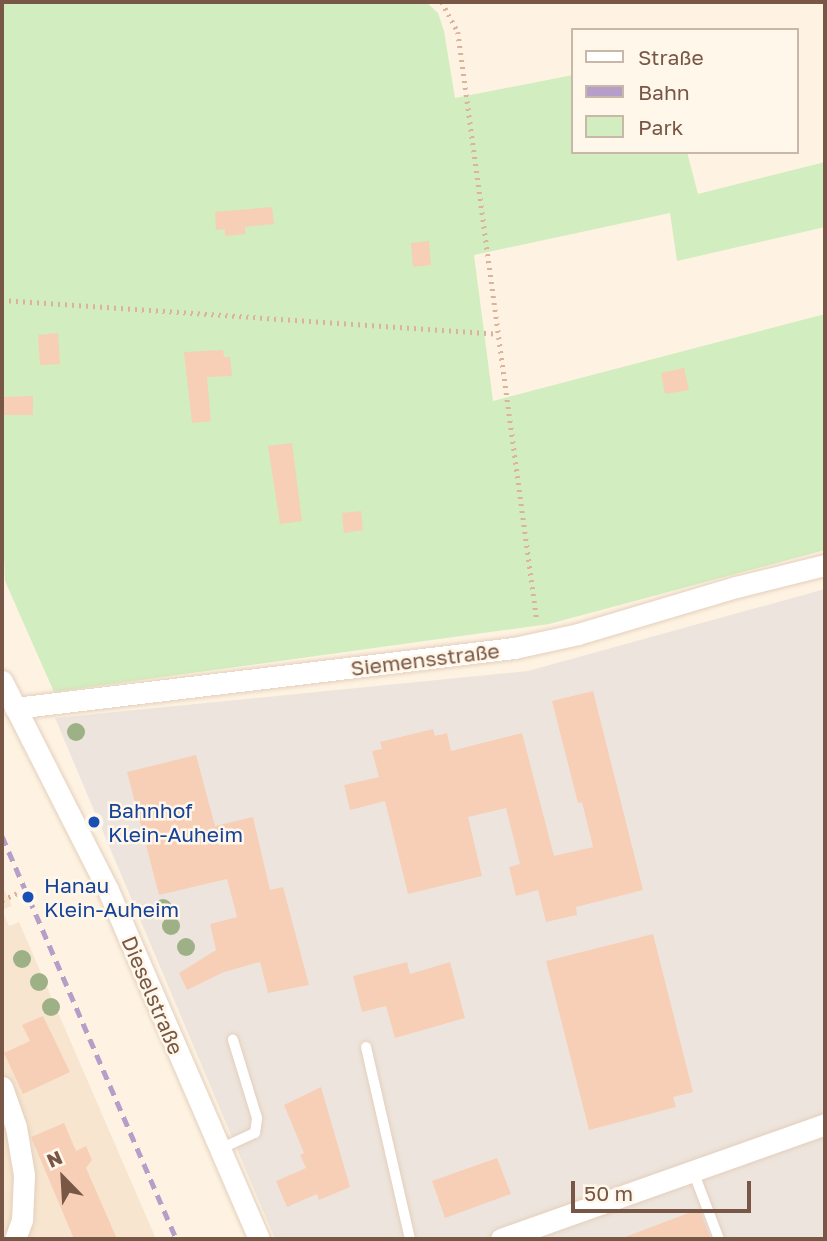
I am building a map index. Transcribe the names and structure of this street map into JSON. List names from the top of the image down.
{
  "streets": {
    "street": ["Siemensstraße", "Dieselstraße"]
  },
  "crossings": [
    ["Siemensstraße", "Dieselstraße"]
  ],
  "places": ["Bahnhof Klein-Auheim", "Hanau Klein-Auheim"],
  "legend": ["Straße", "Bahn", "Park"],
  "scale_bar": "50 m",
  "north": "top left"
}
